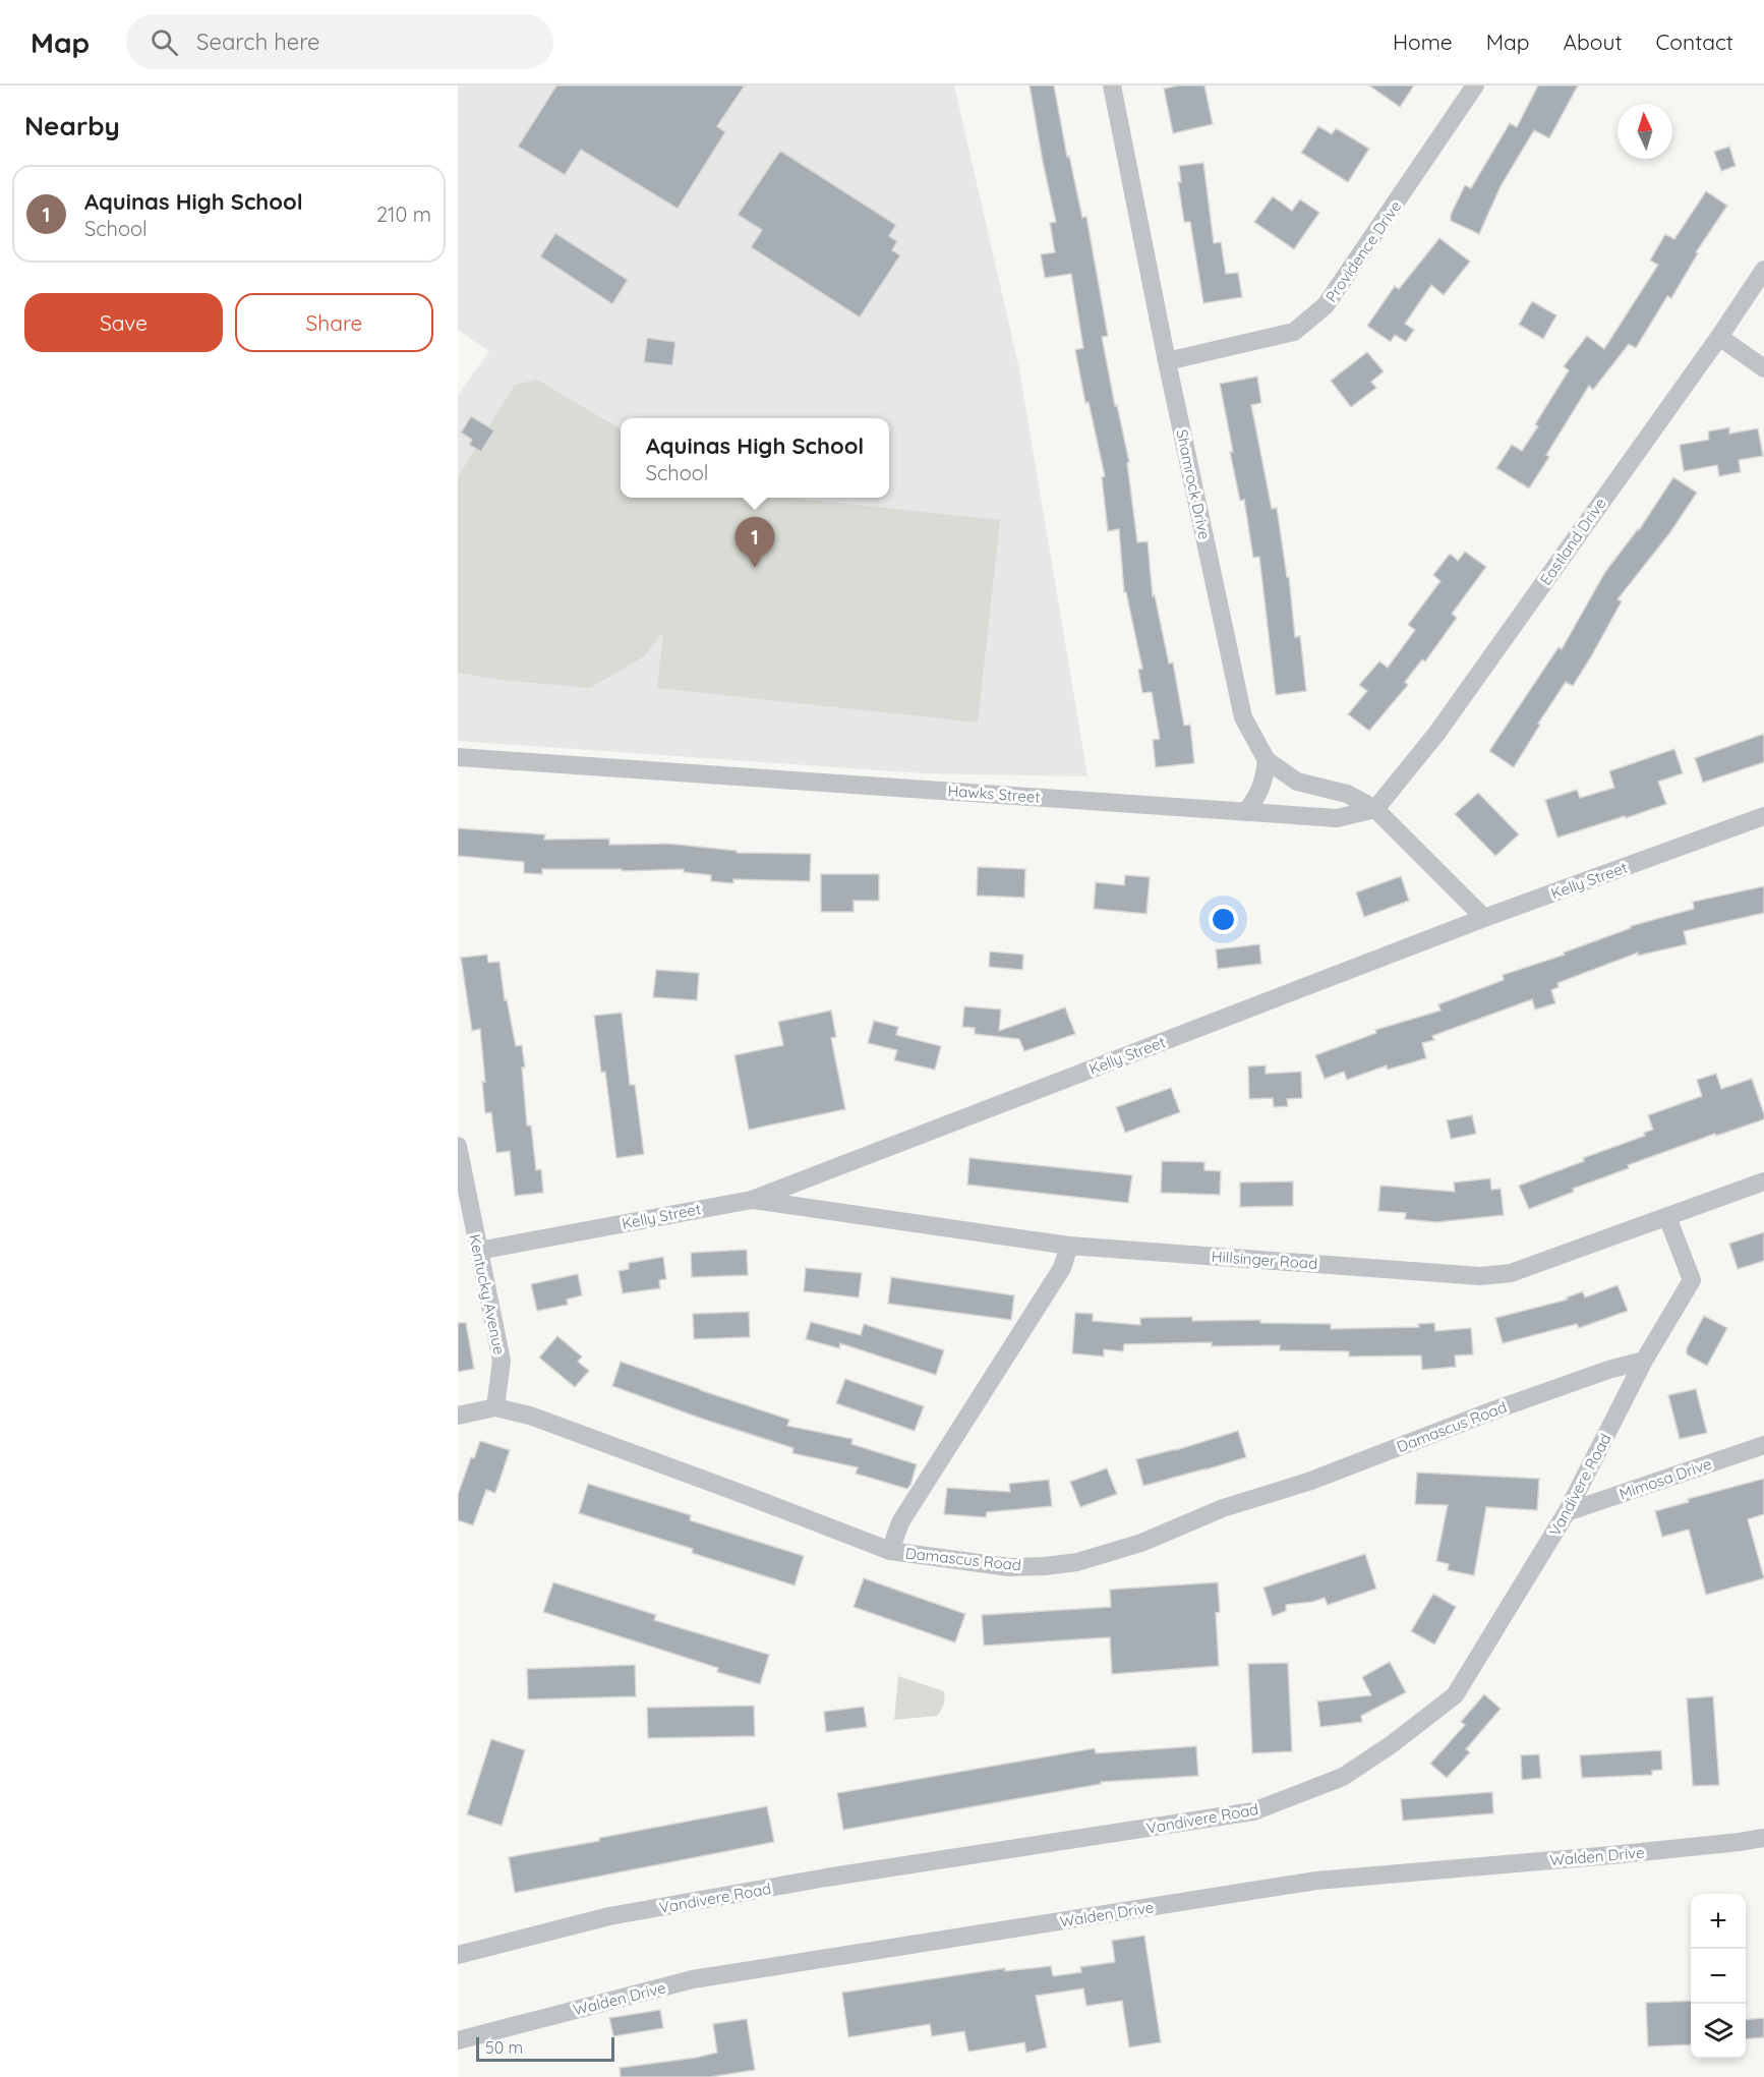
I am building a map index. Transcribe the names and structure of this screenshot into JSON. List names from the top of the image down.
{
  "streets": {
    "street": [
      "Providence Drive",
      "Shamrock Drive",
      "Eastland Drive",
      "Hawks Street",
      "Kelly Street",
      "Hillsinger Road",
      "Kentucky Avenue",
      "Damascus Road",
      "Mimosa Drive",
      "Vandivere Road",
      "Walden Drive"
    ]
  },
  "crossings": [
    ["Providence Drive", "Shamrock Drive"],
    ["Shamrock Drive", "Eastland Drive"],
    ["Shamrock Drive", "Hawks Street"],
    ["Eastland Drive", "Hawks Street"],
    ["Kelly Street", "Hillsinger Road"],
    ["Kelly Street", "Kentucky Avenue"],
    ["Hillsinger Road", "Vandivere Road"],
    ["Kentucky Avenue", "Damascus Road"],
    ["Damascus Road", "Vandivere Road"],
    ["Mimosa Drive", "Vandivere Road"]
  ],
  "scale_bar": "50 m",
  "north": "top",
  "page": {
    "header": "Map",
    "search": "Search here",
    "nav": [
      "Home",
      "Map",
      "About",
      "Contact"
    ],
    "heading": "Nearby",
    "list": [
      {
        "mark": "1",
        "name": "Aquinas High School",
        "note": "School",
        "value": "210 m"
      }
    ],
    "buttons": ["Save", "Share"],
    "popup": ["Aquinas High School", "School"],
    "pins": "1",
    "map_buttons": ["+", "−"],
    "scale": "50 m"
  }
}
